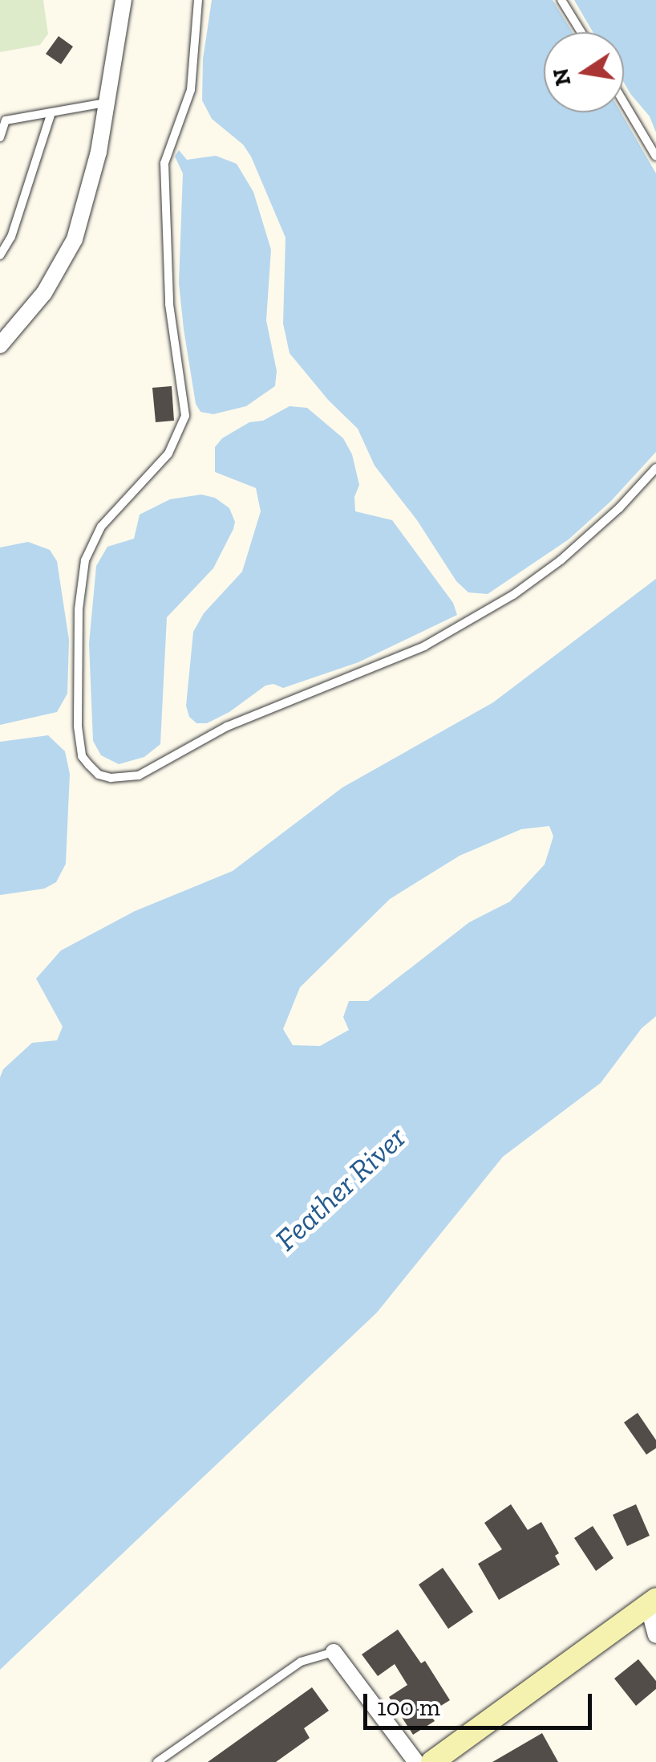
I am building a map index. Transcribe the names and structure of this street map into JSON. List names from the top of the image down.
{
  "water": ["Feather River"],
  "scale_bar": "100 m",
  "north": "left"
}
